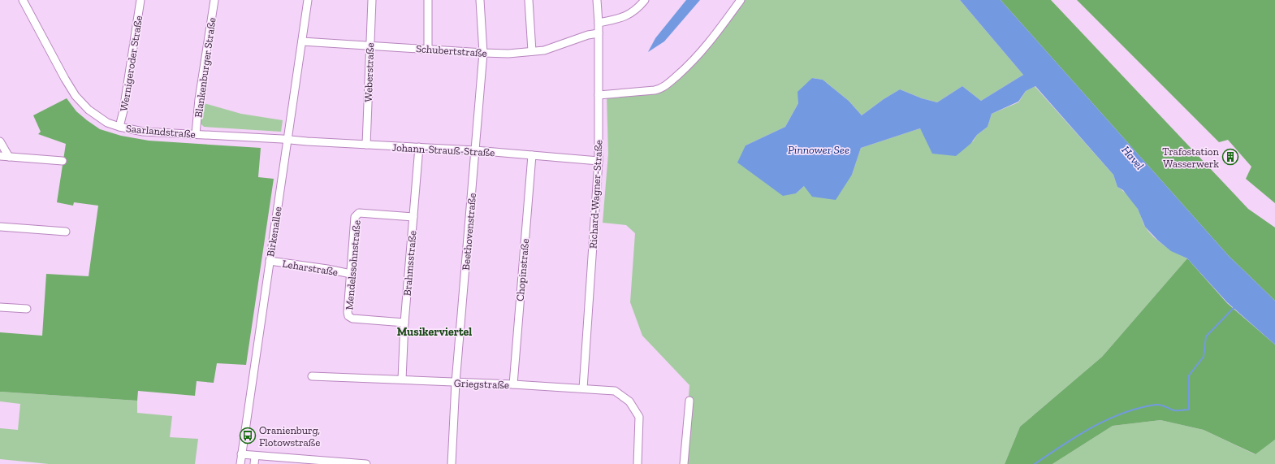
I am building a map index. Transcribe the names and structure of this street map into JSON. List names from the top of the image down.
{
  "streets": {
    "street": [
      "Schubertstraße",
      "Wernigeroder Straße",
      "Blankenburger Straße",
      "Weberstraße",
      "Saarlandstraße",
      "Johann-Strauß-Straße",
      "Richard-Wagner-Straße",
      "Birkenallee",
      "Beethovenstraße",
      "Brahmsstraße",
      "Mendelssohnstraße",
      "Leharstraße",
      "Chopinstraße",
      "Griegstraße"
    ]
  },
  "crossings": [
    ["Schubertstraße", "Weberstraße"],
    ["Schubertstraße", "Richard-Wagner-Straße"],
    ["Schubertstraße", "Birkenallee"],
    ["Schubertstraße", "Beethovenstraße"],
    ["Wernigeroder Straße", "Saarlandstraße"],
    ["Blankenburger Straße", "Saarlandstraße"],
    ["Weberstraße", "Johann-Strauß-Straße"],
    ["Saarlandstraße", "Johann-Strauß-Straße"],
    ["Saarlandstraße", "Birkenallee"],
    ["Johann-Strauß-Straße", "Richard-Wagner-Straße"],
    ["Johann-Strauß-Straße", "Birkenallee"],
    ["Johann-Strauß-Straße", "Beethovenstraße"],
    ["Johann-Strauß-Straße", "Brahmsstraße"],
    ["Johann-Strauß-Straße", "Chopinstraße"],
    ["Richard-Wagner-Straße", "Griegstraße"],
    ["Birkenallee", "Leharstraße"],
    ["Beethovenstraße", "Griegstraße"],
    ["Brahmsstraße", "Mendelssohnstraße"],
    ["Brahmsstraße", "Griegstraße"],
    ["Mendelssohnstraße", "Leharstraße"],
    ["Chopinstraße", "Griegstraße"]
  ],
  "districts": ["Musikerviertel"],
  "water": ["Pinnower See", "Havel"],
  "places": {
    "building": ["Trafostation Wasserwerk"],
    "bus stop": ["Oranienburg, Flotowstraße"]
  }
}
